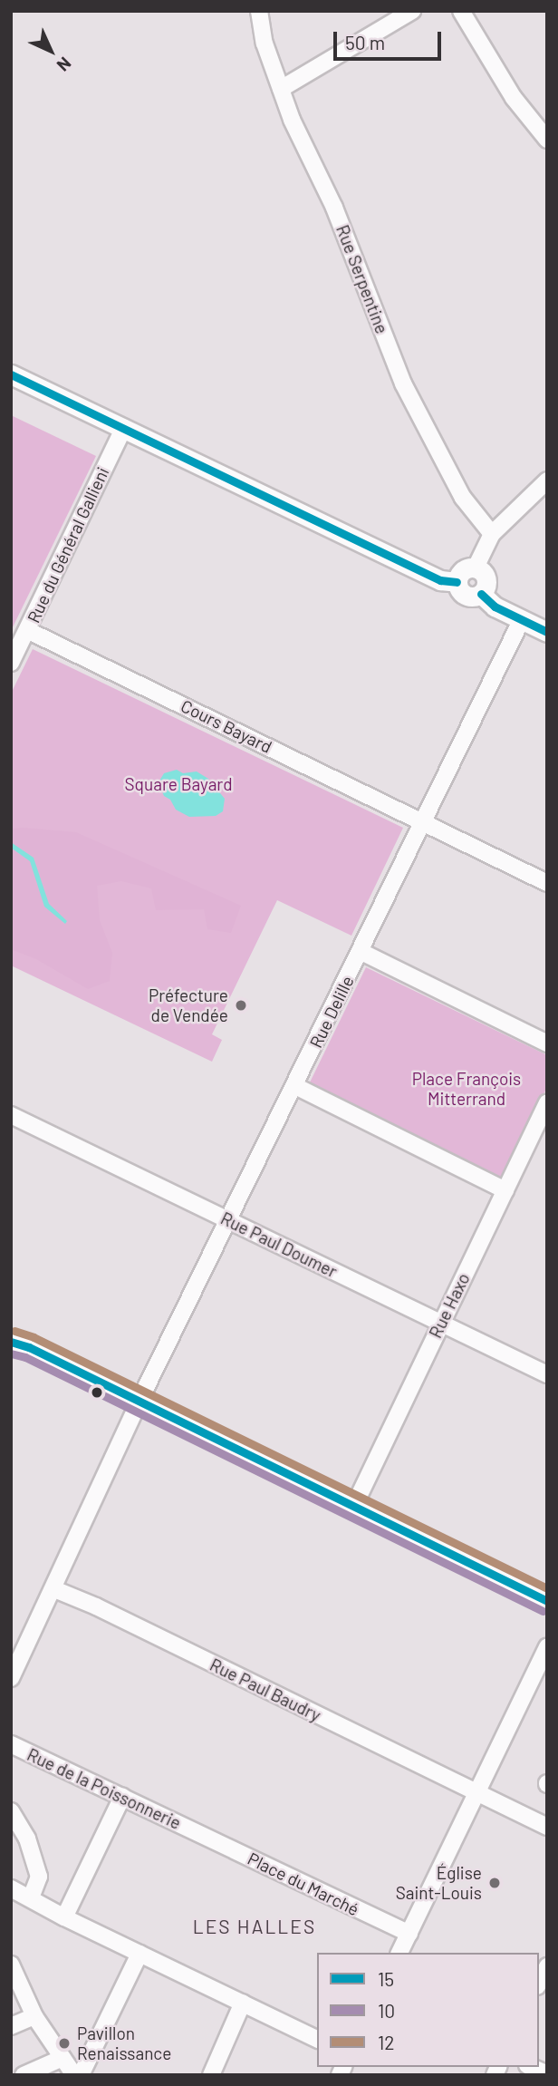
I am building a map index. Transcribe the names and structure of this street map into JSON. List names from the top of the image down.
{
  "streets": {
    "street": [
      "Rue Serpentine",
      "Rue du Général Gallieni",
      "Cours Bayard",
      "Rue Delille",
      "Rue Paul Doumer",
      "Rue Haxo",
      "Rue Paul Baudry",
      "Rue de la Poissonnerie",
      "Place du Marché"
    ]
  },
  "crossings": [
    ["Rue du Général Gallieni", "Cours Bayard"],
    ["Cours Bayard", "Rue Delille"],
    ["Rue Delille", "Rue Paul Doumer"],
    ["Rue Delille", "Rue Paul Baudry"],
    ["Rue Paul Doumer", "Rue Haxo"],
    ["Rue de la Poissonnerie", "Place du Marché"]
  ],
  "districts": ["LES HALLES"],
  "parks": ["Square Bayard", "Place François Mitterrand"],
  "places": ["Préfecture de Vendée", "Église Saint-Louis", "Pavillon Renaissance"],
  "lines": ["transit line 15", "transit line 12", "transit line 10"],
  "legend": ["15", "10", "12"],
  "scale_bar": "50 m",
  "north": "bottom right"
}
